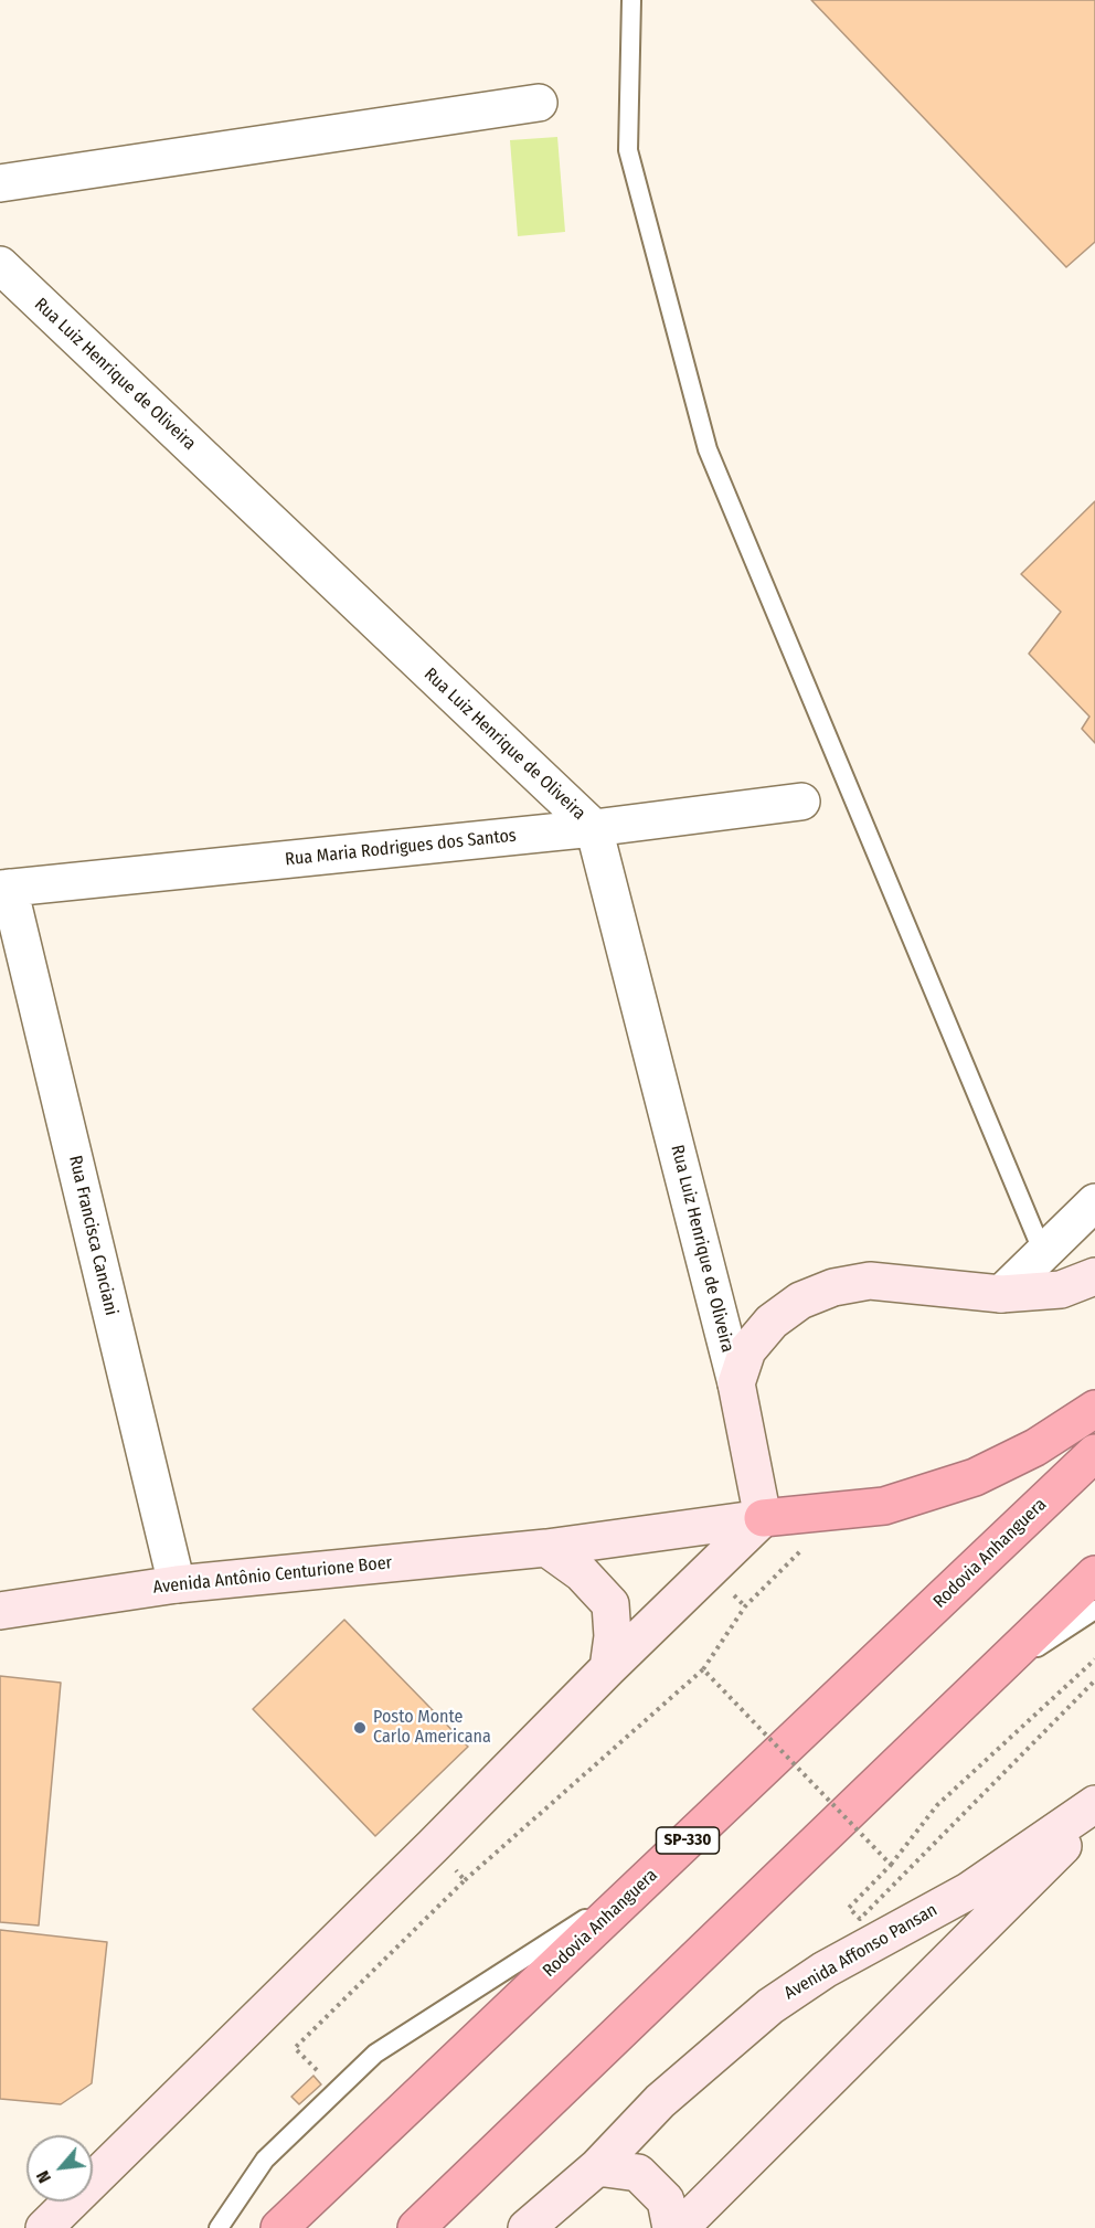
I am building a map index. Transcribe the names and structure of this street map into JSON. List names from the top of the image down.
{
  "streets": {
    "highway": ["Rodovia Anhanguera", "SP-330"],
    "main road": ["Avenida Antônio Centurione Boer", "Avenida Affonso Pansan"],
    "street": ["Rua Luiz Henrique de Oliveira", "Rua Maria Rodrigues dos Santos", "Rua Francisca Canciani"]
  },
  "crossings": [
    ["Rua Luiz Henrique de Oliveira", "Rua Maria Rodrigues dos Santos"],
    ["Rua Maria Rodrigues dos Santos", "Rua Francisca Canciani"],
    ["Rua Francisca Canciani", "Avenida Antônio Centurione Boer"]
  ],
  "places": ["Posto Monte Carlo Americana"],
  "north": "bottom left"
}
